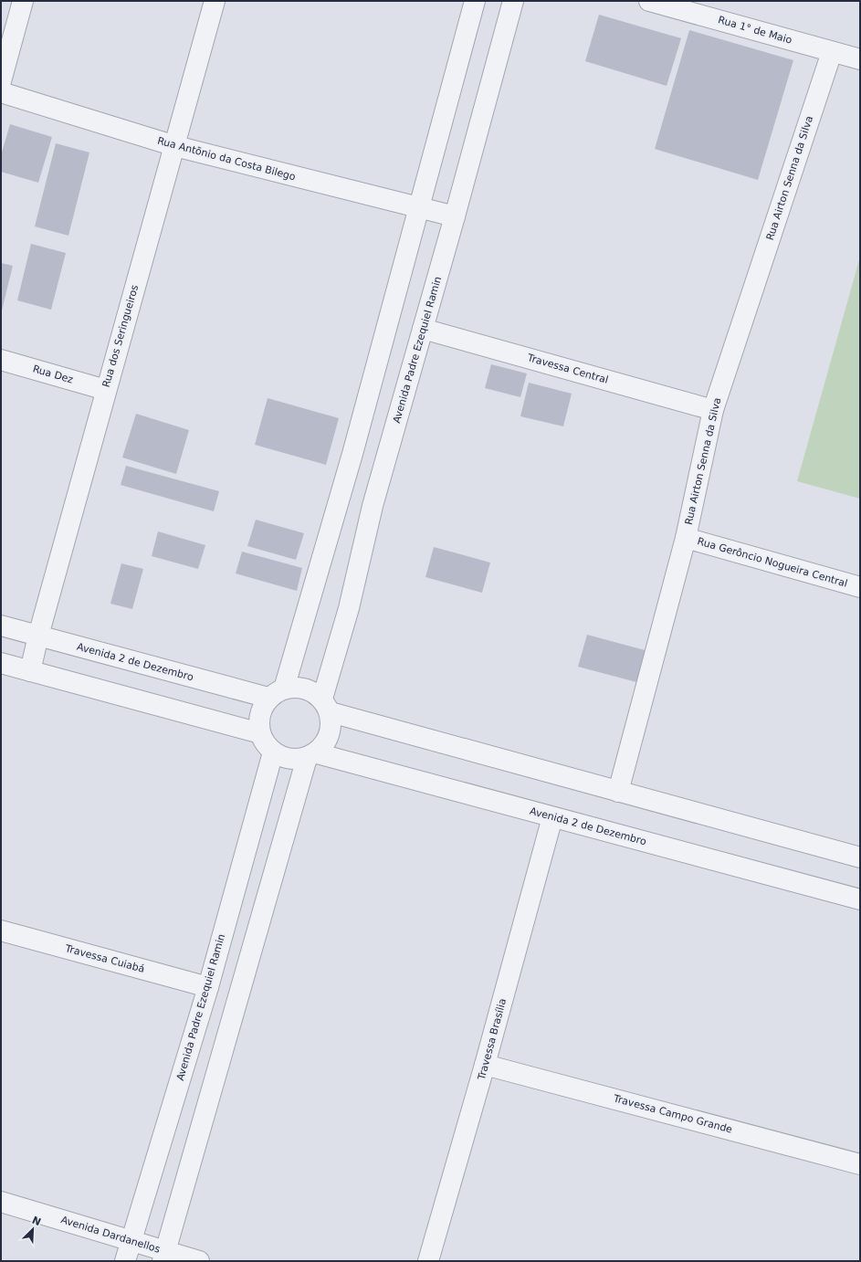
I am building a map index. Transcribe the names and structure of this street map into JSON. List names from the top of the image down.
{
  "streets": {
    "street": [
      "Rua 1° de Maio",
      "Rua Antõnio da Costa Bilego",
      "Rua Airton Senna da Silva",
      "Rua dos Seringueiros",
      "Avenida Padre Ezequiel Ramin",
      "Travessa Central",
      "Rua Dez",
      "Rua Gerôncio Nogueira Central",
      "Avenida 2 de Dezembro",
      "Travessa Cuiabá",
      "Travessa Brasília",
      "Travessa Campo Grande",
      "Avenida Dardanellos"
    ]
  },
  "crossings": [
    ["Rua 1° de Maio", "Rua Airton Senna da Silva"],
    ["Rua Antõnio da Costa Bilego", "Rua dos Seringueiros"],
    ["Rua Antõnio da Costa Bilego", "Avenida Padre Ezequiel Ramin"],
    ["Rua Airton Senna da Silva", "Travessa Central"],
    ["Rua Airton Senna da Silva", "Rua Gerôncio Nogueira Central"],
    ["Rua dos Seringueiros", "Rua Dez"],
    ["Rua dos Seringueiros", "Avenida 2 de Dezembro"],
    ["Avenida Padre Ezequiel Ramin", "Travessa Central"],
    ["Avenida Padre Ezequiel Ramin", "Avenida 2 de Dezembro"],
    ["Avenida Padre Ezequiel Ramin", "Travessa Cuiabá"],
    ["Avenida Padre Ezequiel Ramin", "Avenida Dardanellos"],
    ["Avenida 2 de Dezembro", "Travessa Brasília"],
    ["Travessa Brasília", "Travessa Campo Grande"]
  ],
  "north": "top right"
}
